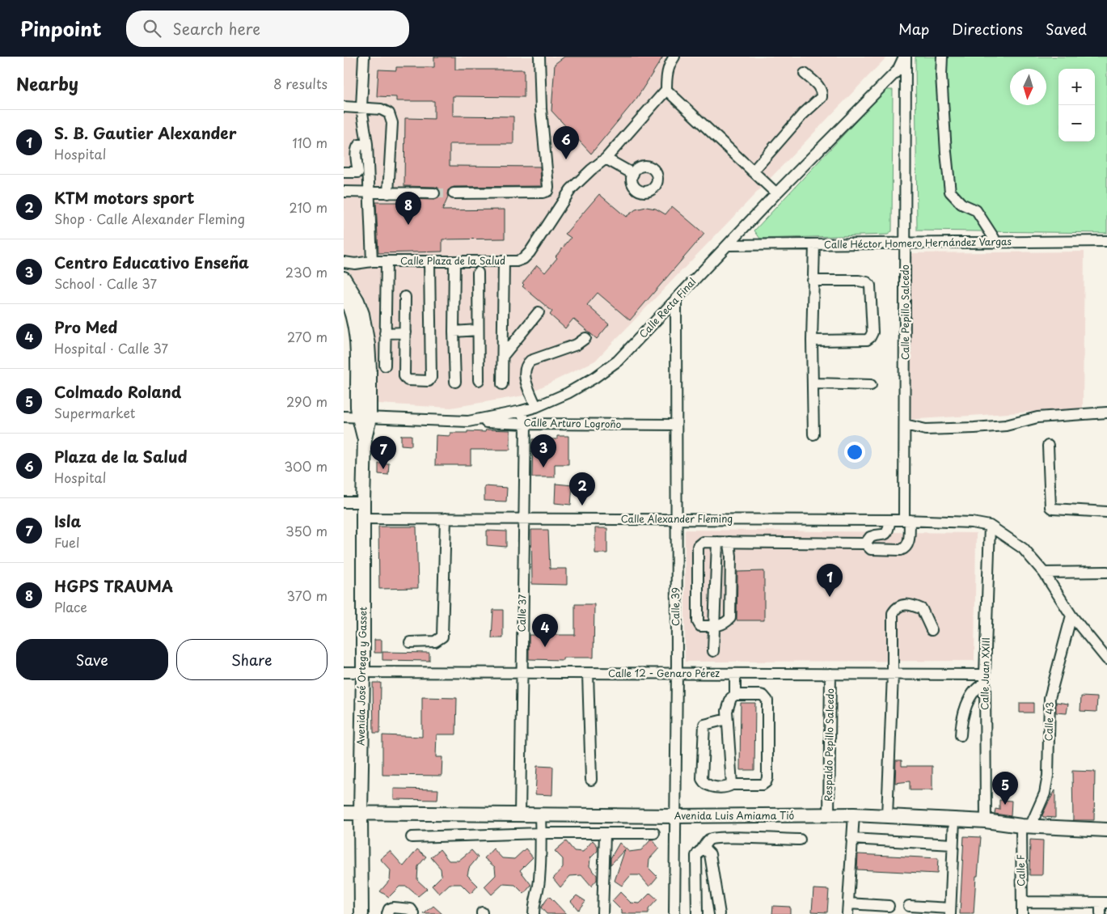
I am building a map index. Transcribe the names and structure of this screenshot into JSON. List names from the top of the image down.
{
  "streets": {
    "main road": ["Avenida José Ortega y Gasset", "Avenida Luis Amiama Tió"],
    "street": [
      "Calle Héctor Homero Hernández Vargas",
      "Calle Plaza de la Salud",
      "Calle Recta Final",
      "Calle Pepillo Salcedo",
      "Calle Arturo Logroño",
      "Calle Alexander Fleming",
      "Calle 39",
      "Calle 37",
      "Calle 12 - Genaro Pérez",
      "Calle Juan XXIII",
      "Calle 43",
      "Respaldo Pepillo Salcedo",
      "Calle F"
    ]
  },
  "crossings": [
    ["Calle Héctor Homero Hernández Vargas", "Calle Recta Final"],
    ["Calle Héctor Homero Hernández Vargas", "Calle Pepillo Salcedo"],
    ["Calle Recta Final", "Calle Pepillo Salcedo"],
    ["Calle Recta Final", "Calle Arturo Logroño"],
    ["Calle Recta Final", "Calle 39"],
    ["Calle Recta Final", "Calle 37"],
    ["Calle Recta Final", "Avenida José Ortega y Gasset"],
    ["Calle Pepillo Salcedo", "Calle Alexander Fleming"],
    ["Calle Arturo Logroño", "Calle 39"],
    ["Calle Arturo Logroño", "Calle 37"],
    ["Calle Alexander Fleming", "Calle 39"],
    ["Calle Alexander Fleming", "Calle 37"],
    ["Calle Alexander Fleming", "Calle Juan XXIII"],
    ["Calle Alexander Fleming", "Avenida José Ortega y Gasset"],
    ["Calle 39", "Calle 12 - Genaro Pérez"],
    ["Calle 39", "Avenida Luis Amiama Tió"],
    ["Calle 37", "Calle 12 - Genaro Pérez"],
    ["Calle 37", "Avenida Luis Amiama Tió"],
    ["Calle 12 - Genaro Pérez", "Calle Juan XXIII"],
    ["Calle 12 - Genaro Pérez", "Avenida José Ortega y Gasset"],
    ["Calle 12 - Genaro Pérez", "Respaldo Pepillo Salcedo"],
    ["Calle Juan XXIII", "Avenida Luis Amiama Tió"],
    ["Avenida José Ortega y Gasset", "Avenida Luis Amiama Tió"],
    ["Calle 43", "Avenida Luis Amiama Tió"],
    ["Calle 43", "Calle F"],
    ["Respaldo Pepillo Salcedo", "Avenida Luis Amiama Tió"],
    ["Avenida Luis Amiama Tió", "Calle F"]
  ],
  "north": "bottom",
  "page": {
    "header": "Pinpoint",
    "search": "Search here",
    "nav": ["Map", "Directions", "Saved"],
    "heading": ["Nearby", "8 results"],
    "map_buttons": ["+", "−"],
    "list": [
      {
        "mark": "1",
        "name": "S. B. Gautier Alexander",
        "note": "Hospital",
        "value": "110 m"
      },
      {
        "mark": "2",
        "name": "KTM motors sport",
        "note": "Shop · Calle Alexander Fleming",
        "value": "210 m"
      },
      {
        "mark": "3",
        "name": "Centro Educativo Enseña",
        "note": "School · Calle 37",
        "value": "230 m"
      },
      {
        "mark": "4",
        "name": "Pro Med",
        "note": "Hospital · Calle 37",
        "value": "270 m"
      },
      {
        "mark": "5",
        "name": "Colmado Roland",
        "note": "Supermarket",
        "value": "290 m"
      },
      {
        "mark": "6",
        "name": "Plaza de la Salud",
        "note": "Hospital",
        "value": "300 m"
      },
      {
        "mark": "7",
        "name": "Isla",
        "note": "Fuel",
        "value": "350 m"
      },
      {
        "mark": "8",
        "name": "HGPS TRAUMA",
        "note": "Place",
        "value": "370 m"
      }
    ],
    "pins": [
      "6",
      "8",
      "3",
      "7",
      "2",
      "1",
      "4",
      "5"
    ],
    "buttons": ["Save", "Share"]
  }
}
